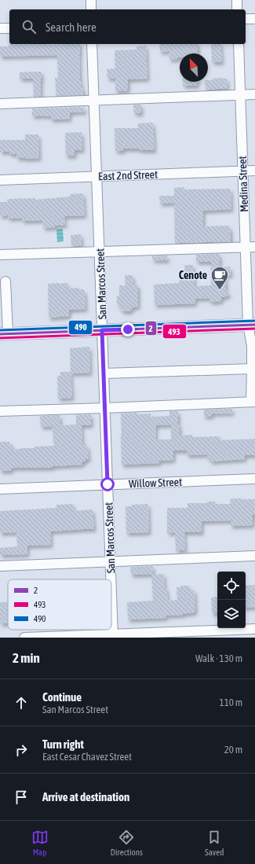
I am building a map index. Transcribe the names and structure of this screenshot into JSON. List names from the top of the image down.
{
  "streets": {
    "street": [
      "East 2nd Street",
      "Medina Street",
      "San Marcos Street",
      "Willow Street"
    ]
  },
  "crossings": [
    ["East 2nd Street", "Medina Street"],
    ["East 2nd Street", "San Marcos Street"],
    ["San Marcos Street", "Willow Street"]
  ],
  "places": {
    "cafe": ["Cenote"]
  },
  "lines": ["transit line 490", "transit line 2", "transit line 493"],
  "legend": ["2", "493", "490"],
  "north": "top left",
  "page": {
    "search": "Search here",
    "heading": ["2 min", "Walk · 130 m"],
    "list": [
      ["Continue", "San Marcos Street", "110 m"],
      ["Turn right", "East Cesar Chavez Street", "20 m"],
      "Arrive at destination"
    ],
    "nav": ["Map", "Directions", "Saved"]
  }
}
